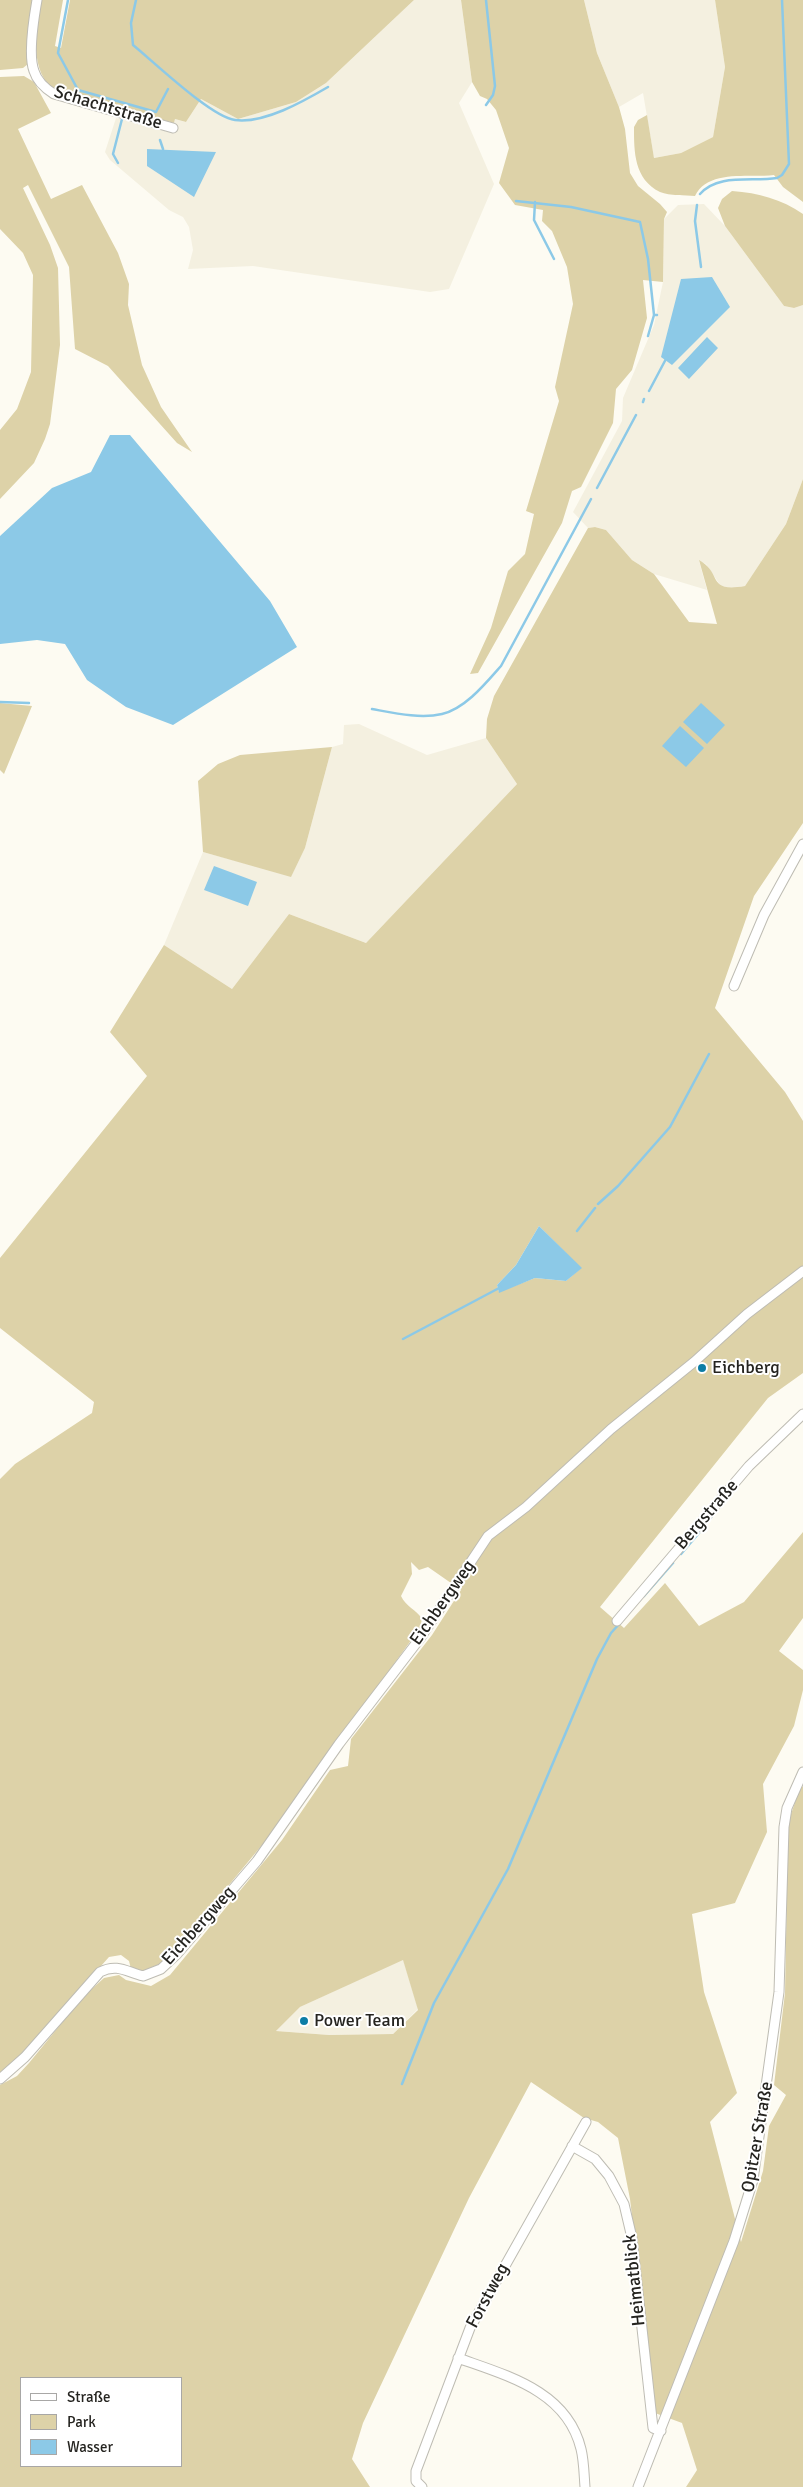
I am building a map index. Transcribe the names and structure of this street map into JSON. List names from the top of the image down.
{
  "streets": {
    "street": [
      "Schachtstraße",
      "Bergstraße",
      "Eichbergweg",
      "Opitzer Straße",
      "Heimatblick",
      "Forstweg"
    ]
  },
  "crossings": [
    ["Opitzer Straße", "Heimatblick"],
    ["Heimatblick", "Forstweg"]
  ],
  "places": ["Eichberg", "Power Team"],
  "legend": ["Straße", "Park", "Wasser"]
}
